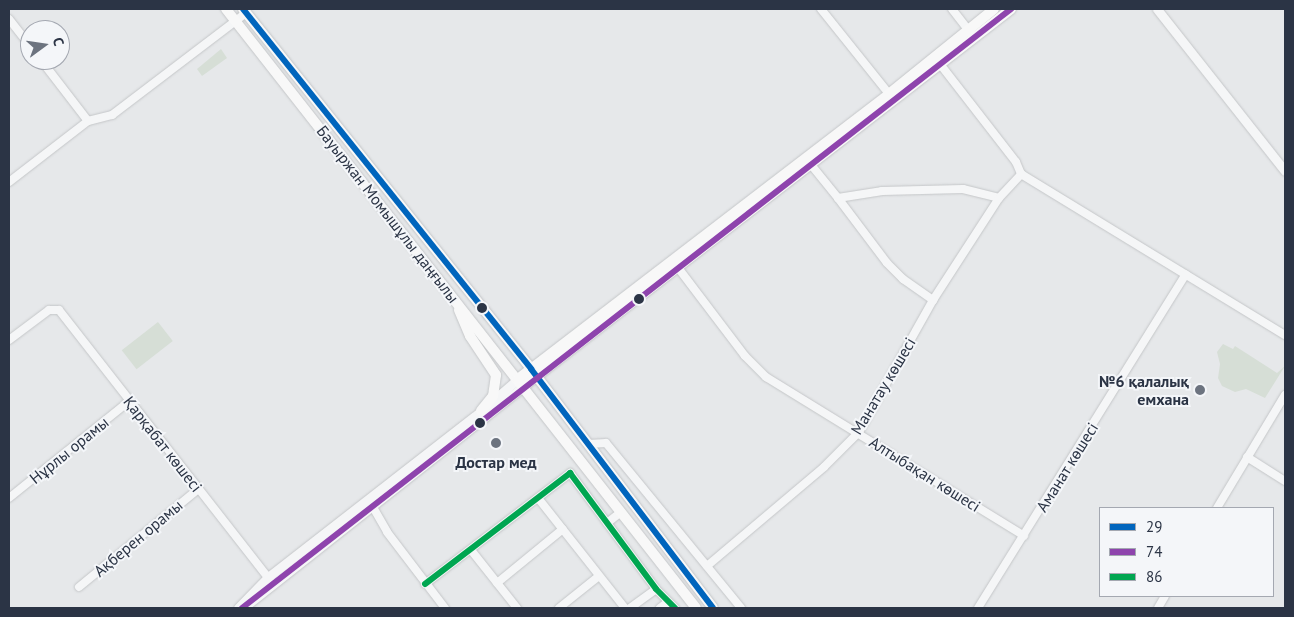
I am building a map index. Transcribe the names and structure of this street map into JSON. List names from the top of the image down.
{
  "streets": {
    "main road": ["Бауыржан Момышұлы даңғылы"],
    "street": [
      "Манатау көшесі",
      "Қарқабат көшесі",
      "Нұрлы орамы",
      "Аманат көшесі",
      "Алтыбақан көшесі",
      "Ақберен орамы"
    ]
  },
  "crossings": [
    ["Манатау көшесі", "Алтыбақан көшесі"],
    ["Қарқабат көшесі", "Нұрлы орамы"],
    ["Қарқабат көшесі", "Ақберен орамы"],
    ["Аманат көшесі", "Алтыбақан көшесі"]
  ],
  "places": ["№6 қалалық емхана", "Достар мед"],
  "lines": ["transit line 29", "transit line 74", "transit line 86"],
  "legend": ["29", "74", "86"],
  "north": "right"
}
